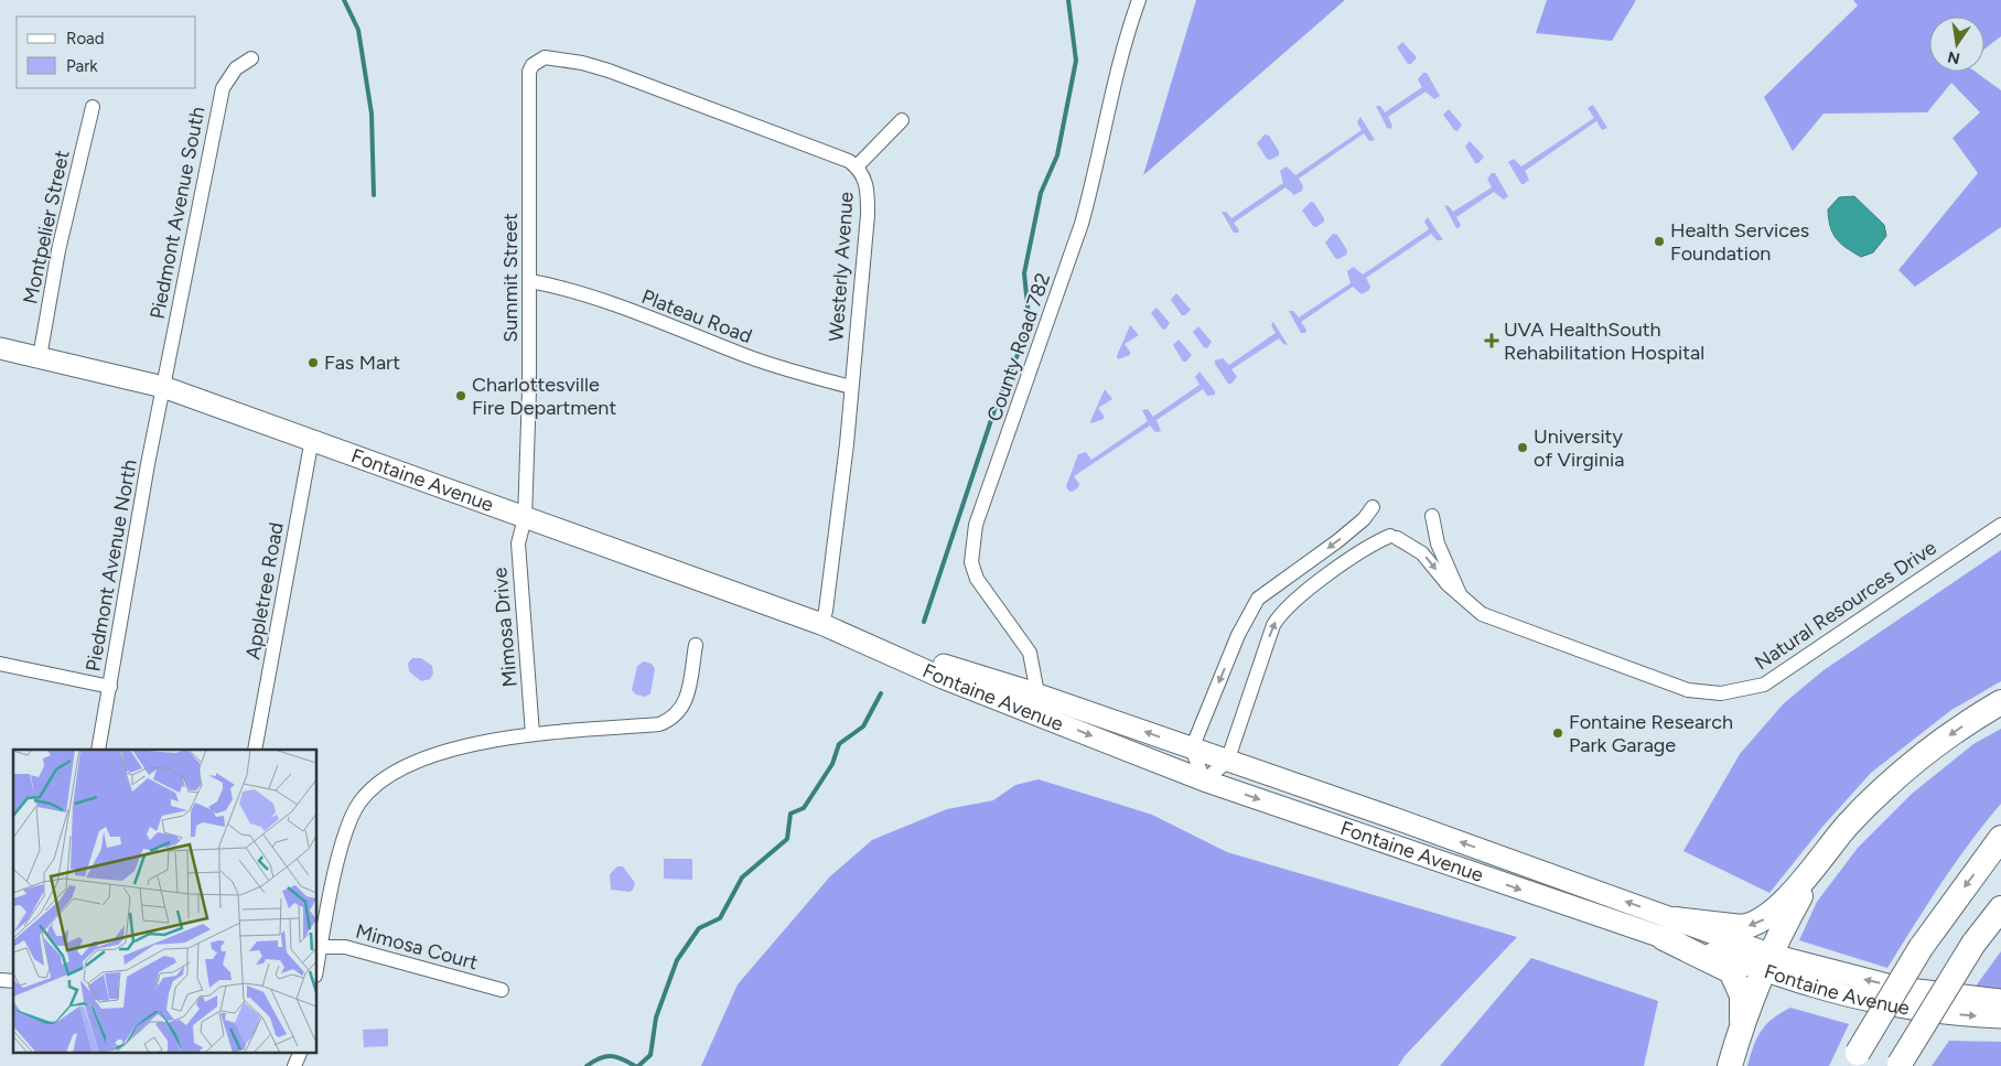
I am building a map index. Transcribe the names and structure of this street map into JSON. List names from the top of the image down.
{
  "streets": {
    "main road": ["Fontaine Avenue"],
    "street": [
      "Piedmont Avenue South",
      "Montpelier Street",
      "Westerly Avenue",
      "Summit Street",
      "Plateau Road",
      "County Road 782",
      "Piedmont Avenue North",
      "Appletree Road",
      "Natural Resources Drive",
      "Mimosa Drive",
      "Mimosa Court"
    ]
  },
  "crossings": [
    ["Piedmont Avenue South", "Fontaine Avenue"],
    ["Piedmont Avenue South", "Piedmont Avenue North"],
    ["Montpelier Street", "Fontaine Avenue"],
    ["Westerly Avenue", "Summit Street"],
    ["Westerly Avenue", "Plateau Road"],
    ["Westerly Avenue", "Fontaine Avenue"],
    ["Summit Street", "Plateau Road"],
    ["Summit Street", "Fontaine Avenue"],
    ["Summit Street", "Mimosa Drive"],
    ["County Road 782", "Fontaine Avenue"],
    ["Fontaine Avenue", "Piedmont Avenue North"],
    ["Fontaine Avenue", "Appletree Road"],
    ["Fontaine Avenue", "Natural Resources Drive"],
    ["Fontaine Avenue", "Mimosa Drive"]
  ],
  "places": {
    "other": [
      "Health Services Foundation",
      "Fas Mart",
      "Charlottesville Fire Department",
      "University of Virginia",
      "Fontaine Research Park Garage"
    ],
    "health": ["UVA HealthSouth Rehabilitation Hospital"]
  },
  "legend": ["Road", "Park"],
  "north": "bottom"
}
